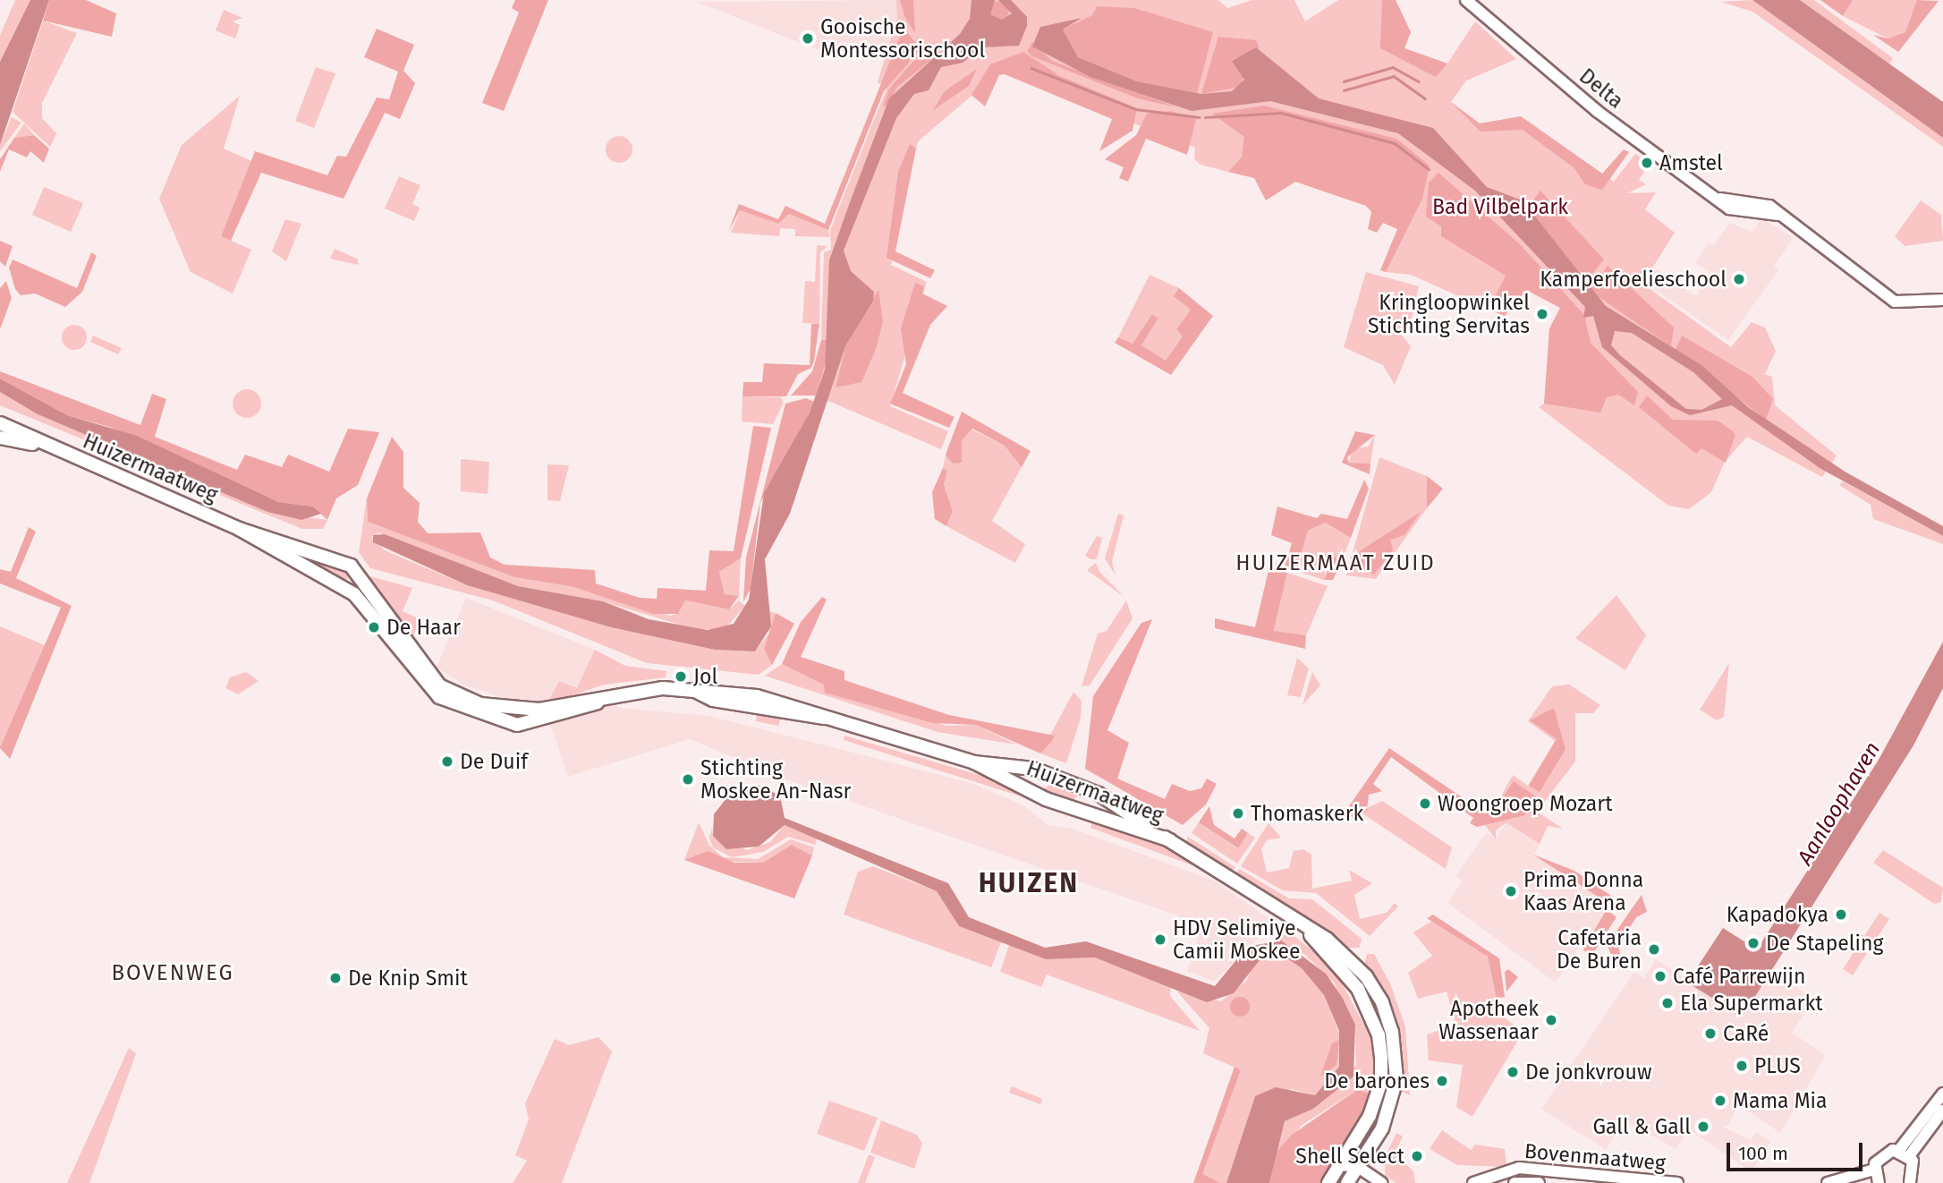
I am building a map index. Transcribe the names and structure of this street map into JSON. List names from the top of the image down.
{
  "streets": {
    "main road": ["Huizermaatweg"],
    "street": ["Delta", "Bovenmaatweg"]
  },
  "districts": ["HUIZERMAAT ZUID", "HUIZEN", "BOVENWEG"],
  "water": ["Aanloophaven"],
  "parks": ["Bad Vilbelpark"],
  "places": [
    "Gooische Montessorischool",
    "Amstel",
    "Kamperfoelieschool",
    "Kringloopwinkel Stichting Servitas",
    "De Haar",
    "Jol",
    "De Duif",
    "Stichting Moskee An-Nasr",
    "Woongroep Mozart",
    "Thomaskerk",
    "Prima Donna Kaas Arena",
    "Kapadokya",
    "HDV Selimiye Camii Moskee",
    "De Stapeling",
    "Cafetaria De Buren",
    "Café Parrewijn",
    "De Knip Smit",
    "Ela Supermarkt",
    "Apotheek Wassenaar",
    "CaRé",
    "PLUS",
    "De jonkvrouw",
    "De barones",
    "Mama Mia",
    "Gall & Gall",
    "Shell Select"
  ],
  "scale_bar": "100 m"
}
